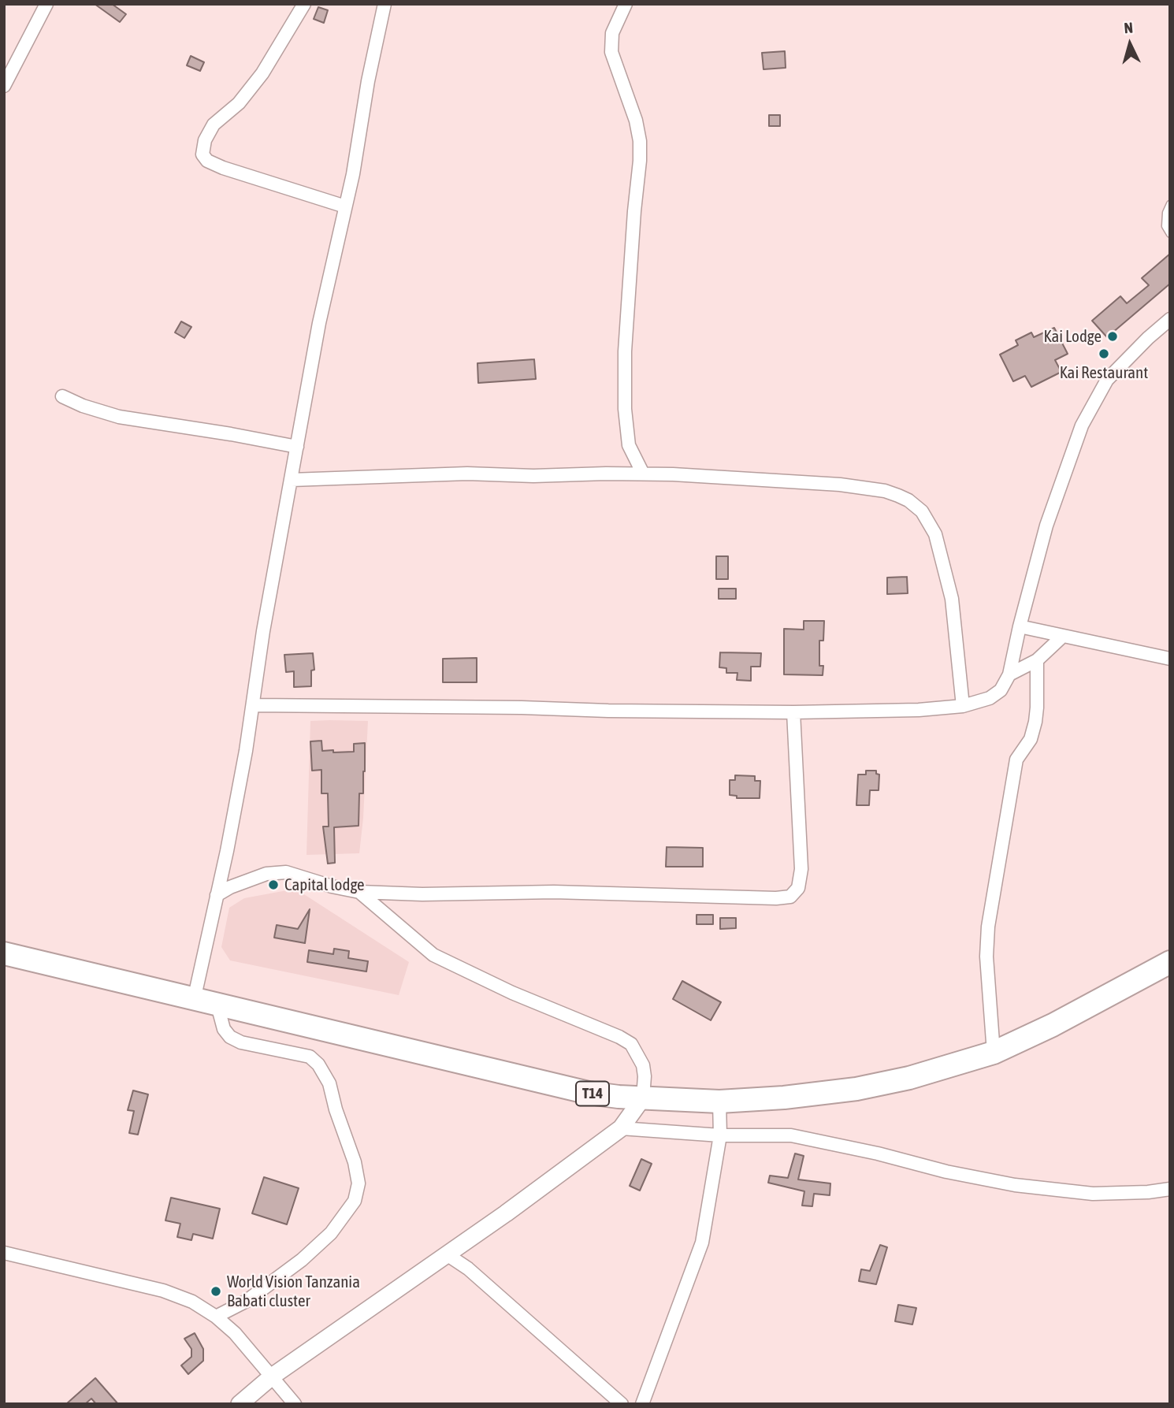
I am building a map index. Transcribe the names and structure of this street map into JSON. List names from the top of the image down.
{
  "streets": {
    "highway": ["T14"]
  },
  "places": [
    "Kai Lodge",
    "Kai Restaurant",
    "Capital lodge",
    "World Vision Tanzania Babati cluster"
  ],
  "north": "top"
}
